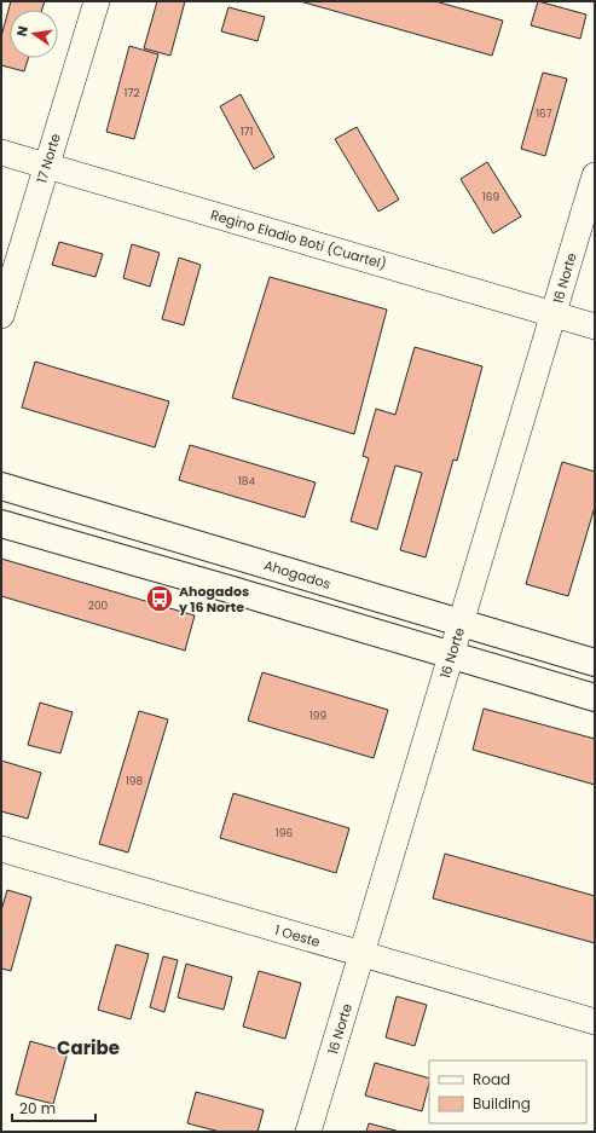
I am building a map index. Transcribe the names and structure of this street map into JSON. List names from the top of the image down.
{
  "streets": {
    "main road": ["Ahogados"],
    "street": [
      "17 Norte",
      "Regino Eladio Boti (Cuartel)",
      "16 Norte",
      "1 Oeste"
    ]
  },
  "crossings": [
    ["17 Norte", "Regino Eladio Boti (Cuartel)"],
    ["Regino Eladio Boti (Cuartel)", "16 Norte"],
    ["16 Norte", "Ahogados"],
    ["16 Norte", "1 Oeste"]
  ],
  "districts": ["Caribe"],
  "places": {
    "bus stop": ["Ahogados y 16 Norte"]
  },
  "house_numbers": [
    "172",
    "167",
    "171",
    "169",
    "184",
    "200",
    "199",
    "198",
    "196"
  ],
  "legend": ["Road", "Building"],
  "scale_bar": "20 m",
  "north": "left"
}
